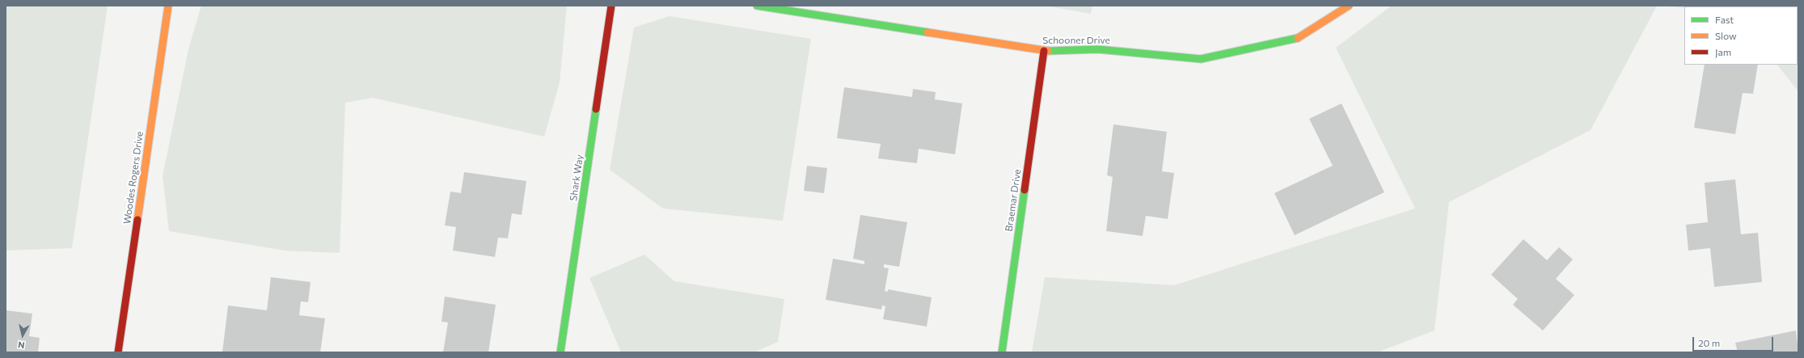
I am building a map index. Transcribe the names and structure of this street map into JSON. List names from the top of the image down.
{
  "streets": {
    "street": [
      "Schooner Drive",
      "Woodes Rogers Drive",
      "Shark Way",
      "Braemar Drive"
    ]
  },
  "crossings": [
    ["Schooner Drive", "Braemar Drive"]
  ],
  "legend": ["Fast", "Slow", "Jam"],
  "scale_bar": "20 m",
  "north": "bottom"
}
